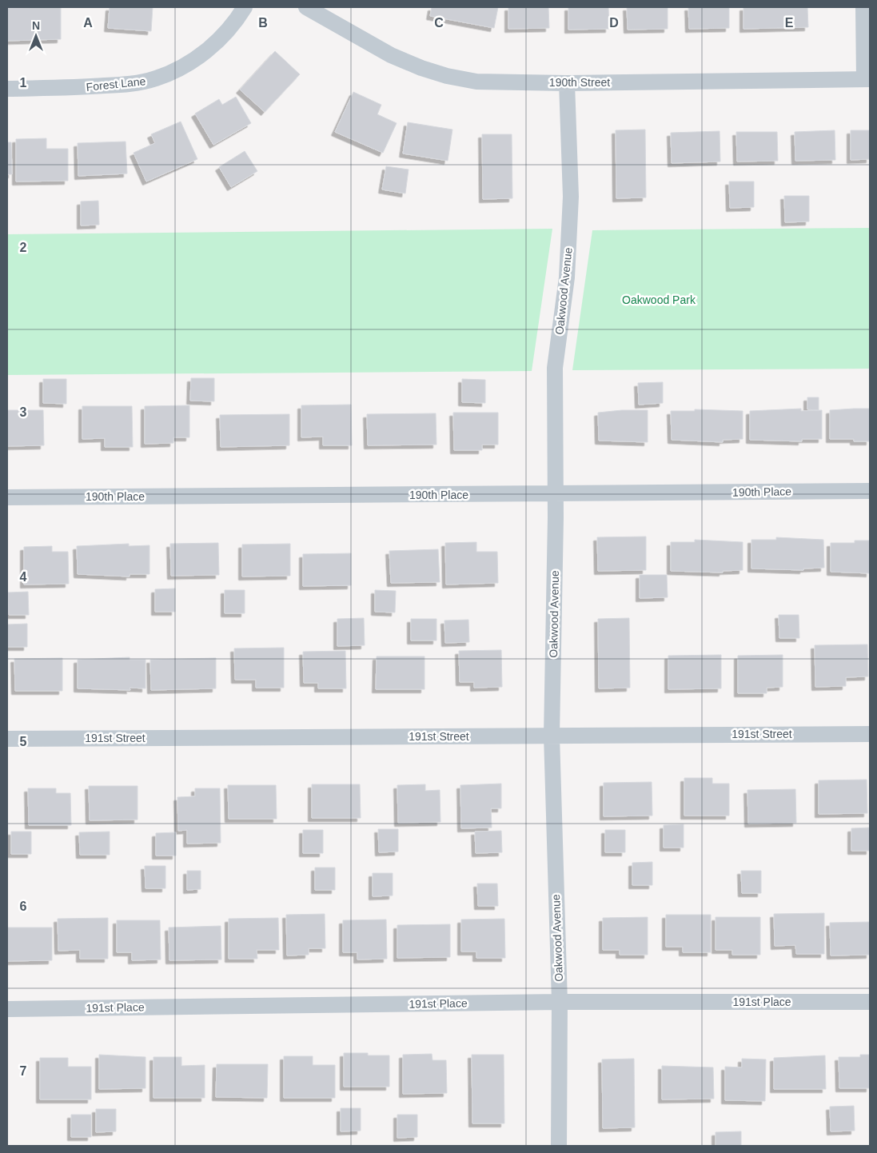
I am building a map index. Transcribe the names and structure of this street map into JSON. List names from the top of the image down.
{
  "streets": {
    "street": [
      "190th Street",
      "Forest Lane",
      "Oakwood Avenue",
      "190th Place",
      "191st Street",
      "191st Place"
    ]
  },
  "crossings": [
    ["190th Street", "Oakwood Avenue"],
    ["Oakwood Avenue", "190th Place"],
    ["Oakwood Avenue", "191st Street"],
    ["Oakwood Avenue", "191st Place"]
  ],
  "parks": ["Oakwood Park"],
  "north": "top",
  "grid": {
    "columns": [
      "A",
      "B",
      "C",
      "D",
      "E"
    ],
    "rows": [
      "1",
      "2",
      "3",
      "4",
      "5",
      "6",
      "7"
    ]
  }
}
